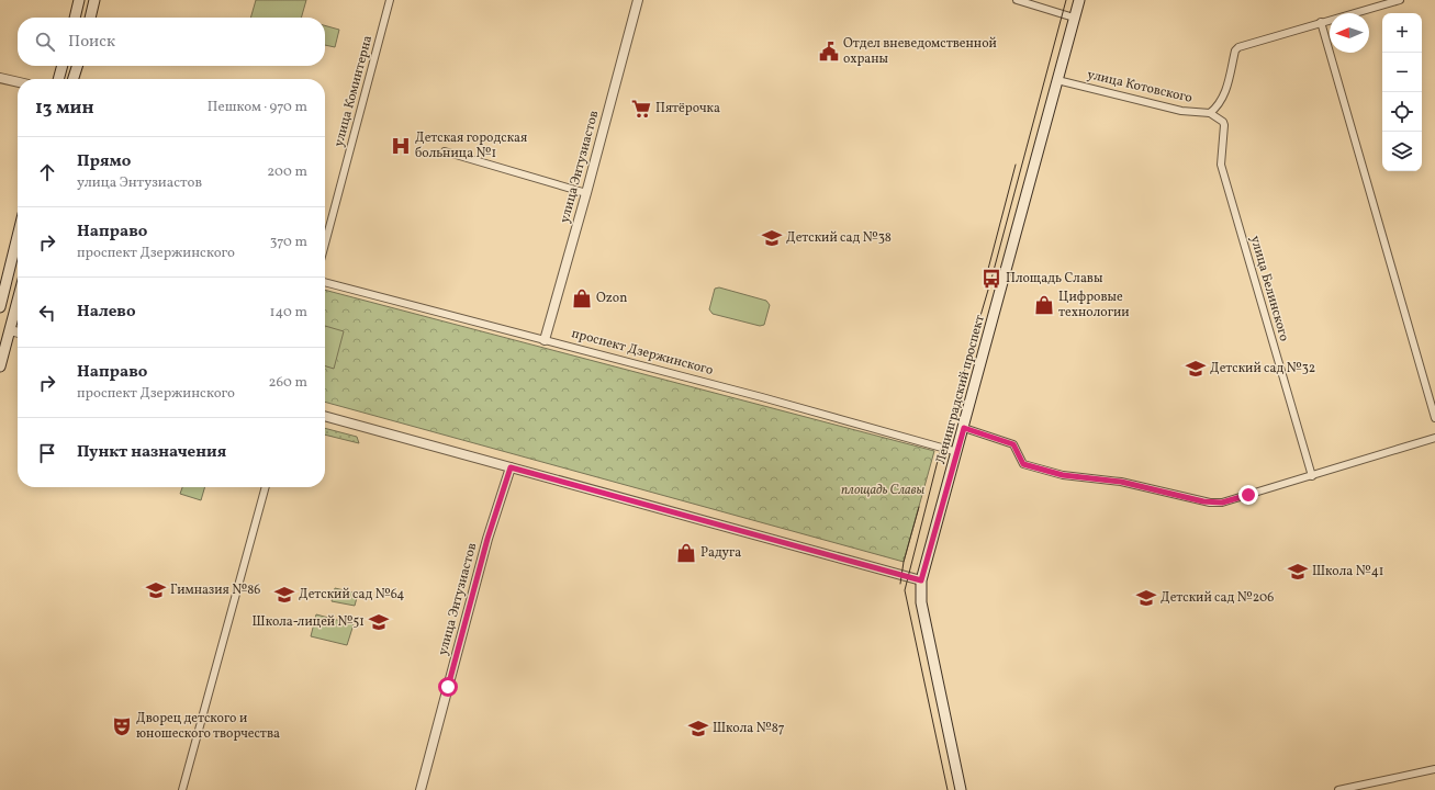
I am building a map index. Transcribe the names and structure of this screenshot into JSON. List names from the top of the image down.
{
  "streets": {
    "main road": ["Ленинградский проспект"],
    "street": [
      "улица Котовского",
      "улица Коминтерна",
      "улица Энтузиастов",
      "улица Белинского",
      "проспект Дзержинского"
    ]
  },
  "crossings": [
    ["улица Котовского", "улица Белинского"],
    ["улица Котовского", "Ленинградский проспект"],
    ["улица Энтузиастов", "проспект Дзержинского"],
    ["проспект Дзержинского", "Ленинградский проспект"]
  ],
  "parks": ["площадь Славы"],
  "places": {
    "public building": ["Отдел вневедомственной охраны"],
    "supermarket": ["Пятёрочка"],
    "hospital": ["Детская городская больница №1"],
    "school or university": [
      "Детский сад №38",
      "Детский сад №32",
      "Школа №41",
      "Гимназия №86",
      "Детский сад №64",
      "Детский сад №206",
      "Школа-лицей №51",
      "Школа №87"
    ],
    "bus stop": ["Площадь Славы"],
    "shop": ["Ozon", "Цифровые технологии", "Радуга"],
    "theatre": ["Дворец детского и юношеского творчества"]
  },
  "north": "left",
  "page": {
    "map_buttons": ["+", "−"],
    "search": "Поиск",
    "heading": ["13 мин", "Пешком · 970 m"],
    "list": [
      ["Прямо", "улица Энтузиастов", "200 m"],
      ["Направо", "проспект Дзержинского", "370 m"],
      ["Налево", "140 m"],
      ["Направо", "проспект Дзержинского", "260 m"],
      "Пункт назначения"
    ]
  }
}
